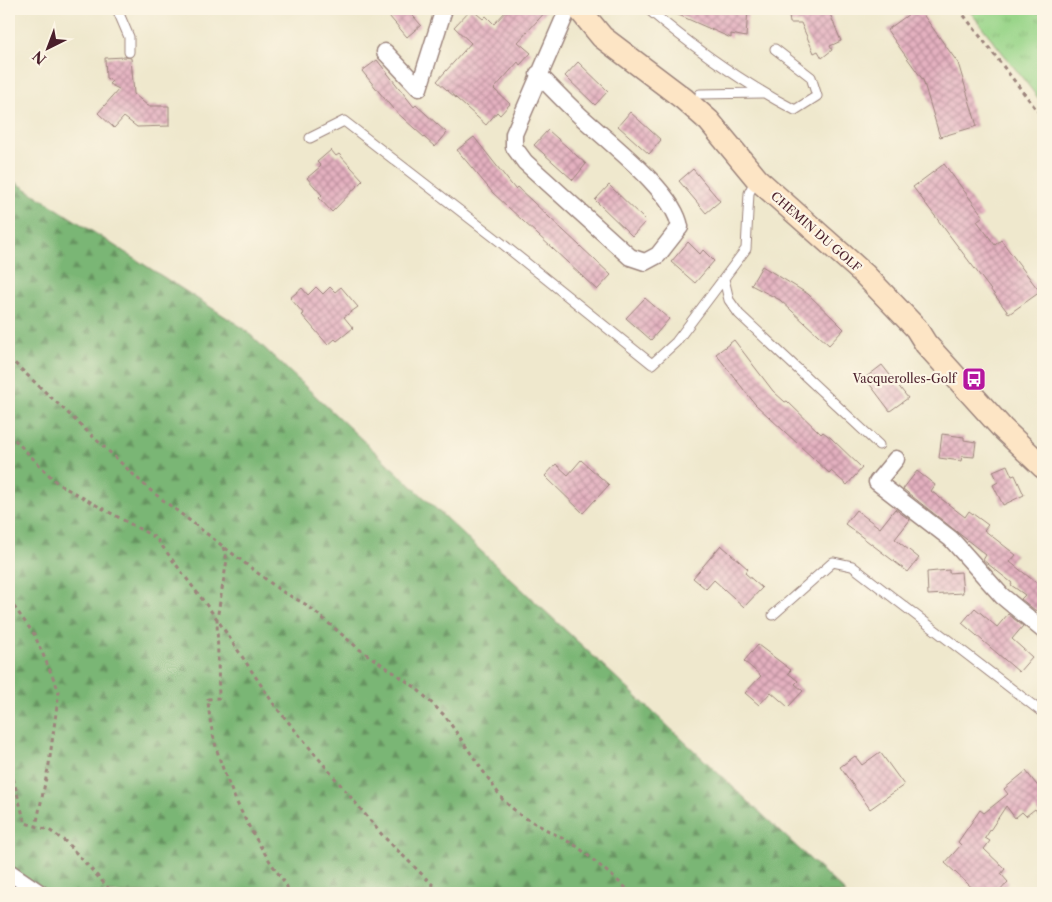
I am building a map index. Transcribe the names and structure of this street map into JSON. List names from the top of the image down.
{
  "streets": {
    "street": ["CHEMIN DU GOLF"]
  },
  "places": {
    "bus stop": ["Vacquerolles-Golf"]
  },
  "north": "bottom left"
}
